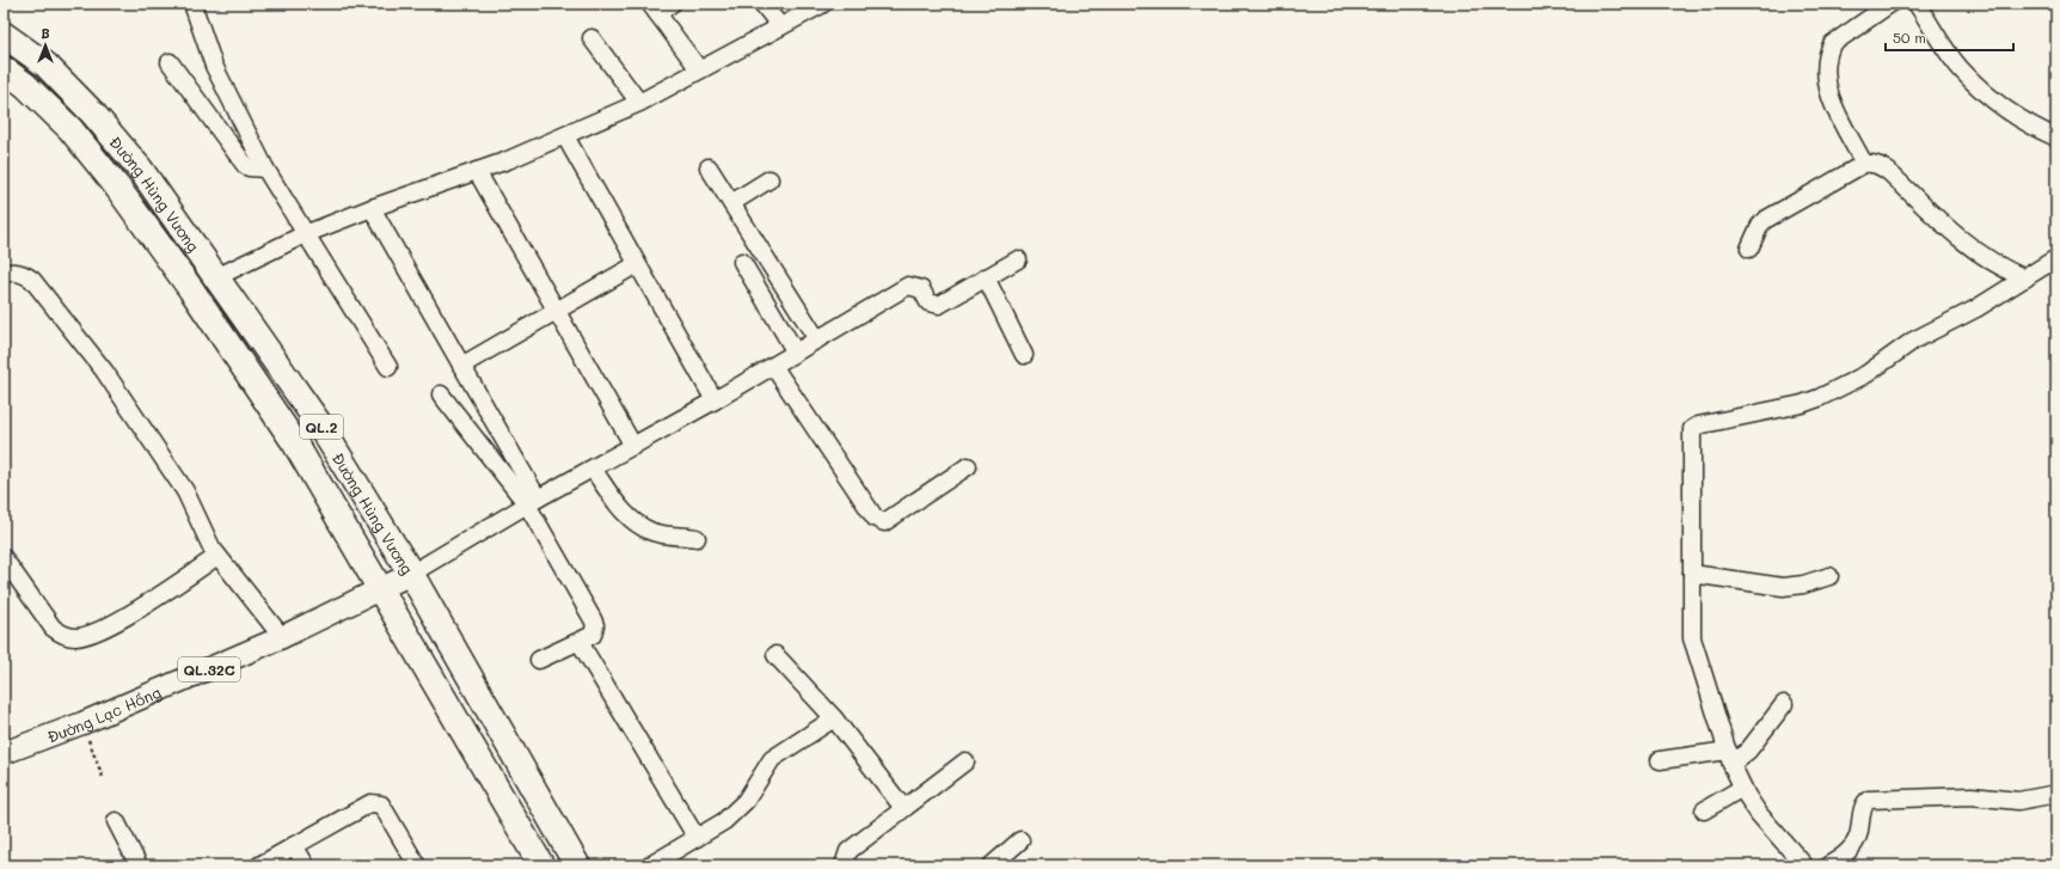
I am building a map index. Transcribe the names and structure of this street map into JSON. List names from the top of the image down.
{
  "streets": {
    "highway": ["Đường Hùng Vương", "QL.2"],
    "main road": ["QL.32C", "Đường Lạc Hồng"]
  },
  "crossings": [
    ["Đường Hùng Vương", "Đường Lạc Hồng"]
  ],
  "scale_bar": "50 m",
  "north": "top"
}
